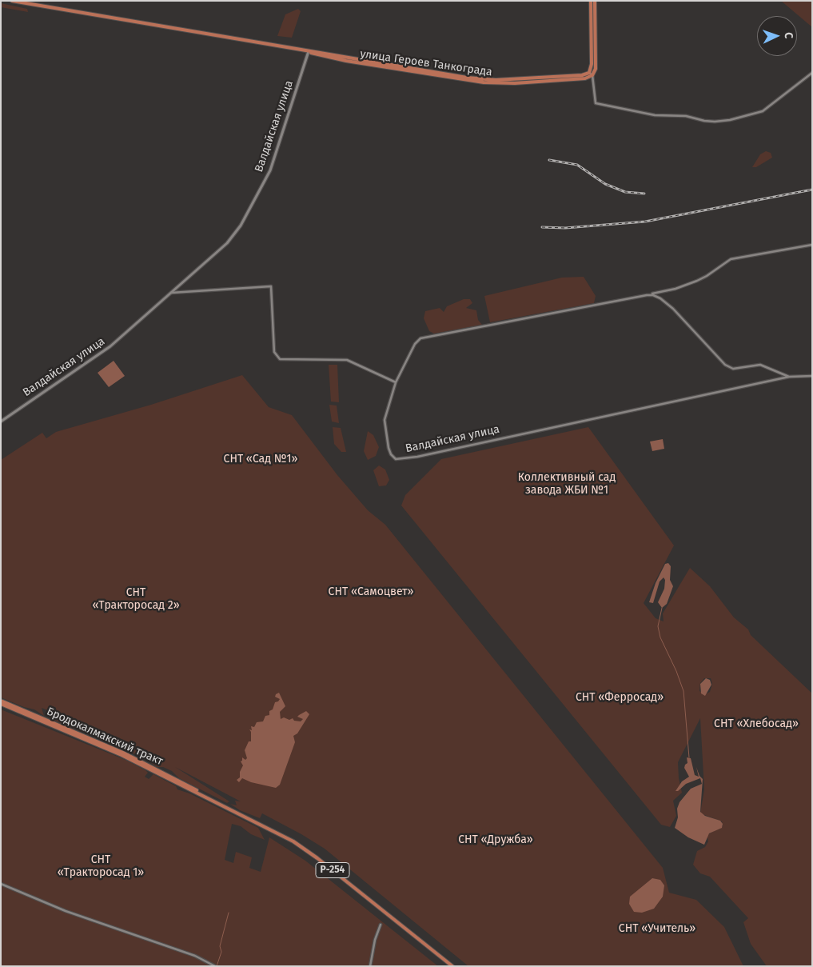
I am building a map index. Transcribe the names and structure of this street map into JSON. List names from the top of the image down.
{
  "streets": {
    "main road": ["улица Героев Танкограда", "Бродокалмакский тракт", "Р-254"],
    "street": ["Валдайская улица"]
  },
  "crossings": [
    ["улица Героев Танкограда", "Валдайская улица"]
  ],
  "parks": [
    "СНТ «Сад №1»",
    "Коллективный сад завода ЖБИ №1",
    "СНТ «Самоцвет»",
    "СНТ «Тракторосад 2»",
    "СНТ «Ферросад»",
    "СНТ «Хлебосад»",
    "СНТ «Дружба»",
    "СНТ «Тракторосад 1»",
    "СНТ «Учитель»"
  ],
  "north": "right"
}
